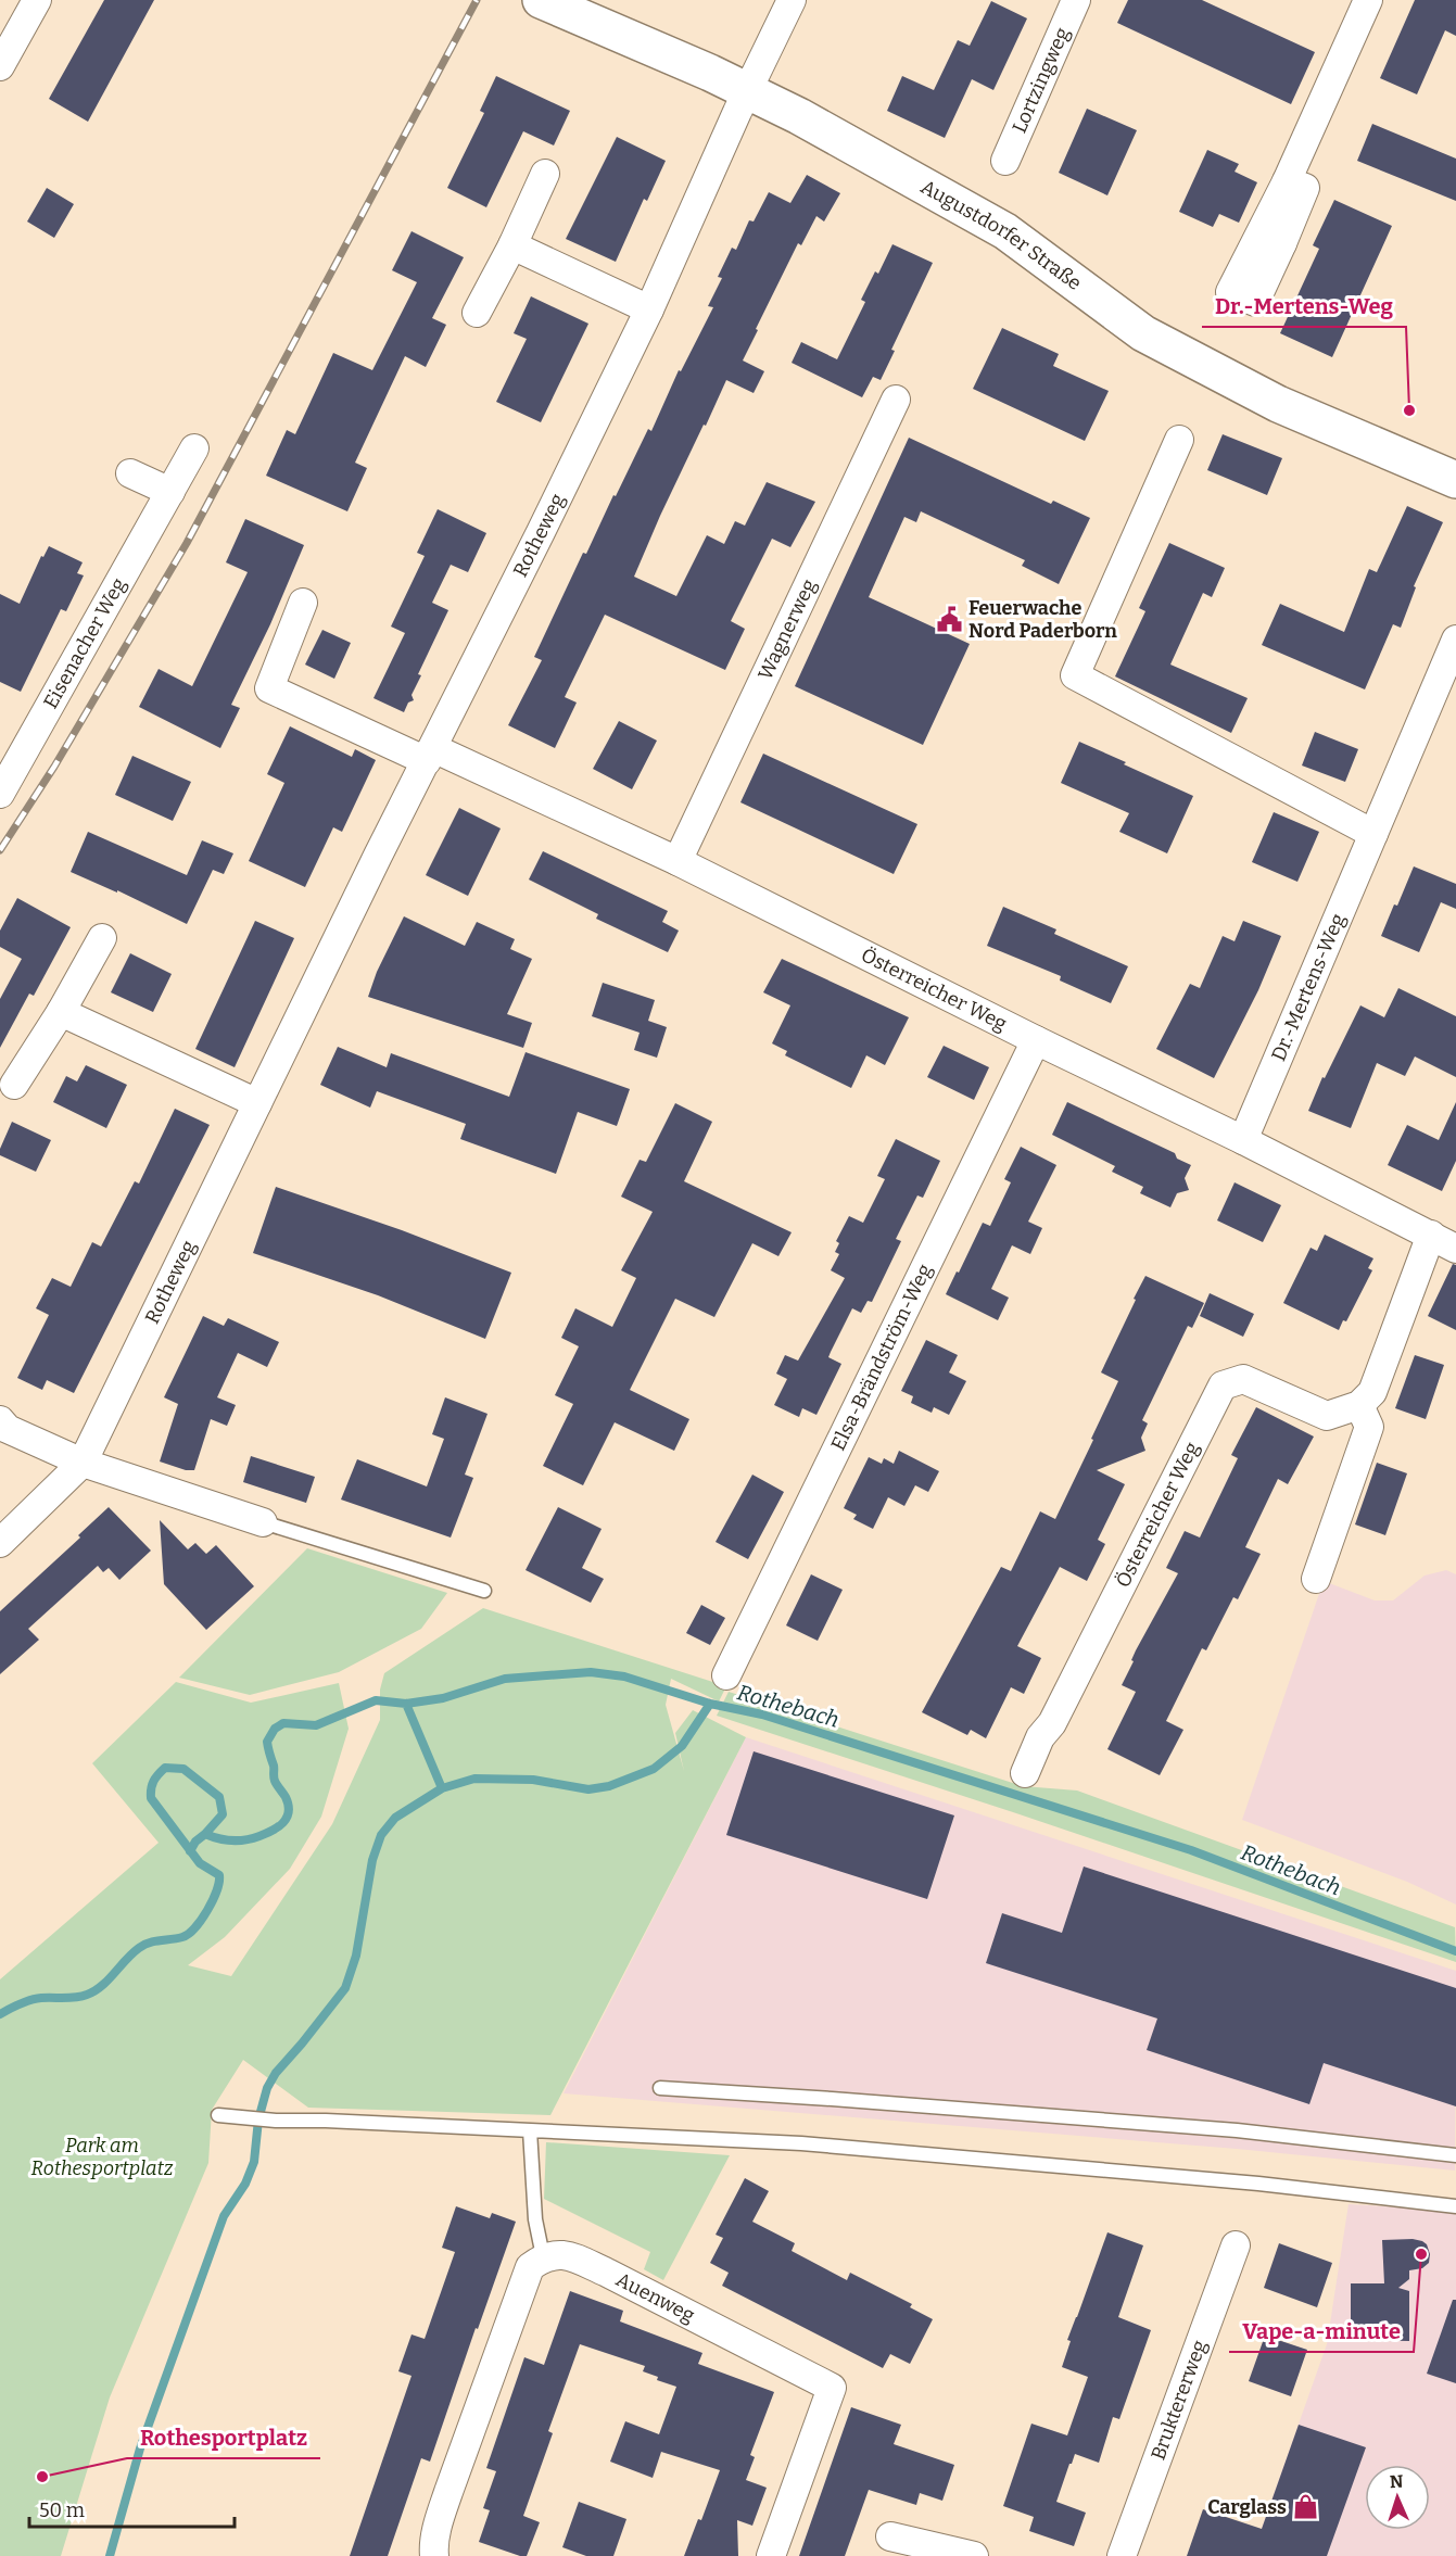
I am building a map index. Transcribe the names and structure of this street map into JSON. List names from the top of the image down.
{
  "streets": {
    "street": [
      "Lortzingweg",
      "Augustdorfer Straße",
      "Rotheweg",
      "Wagnerweg",
      "Eisenacher Weg",
      "Dr.-Mertens-Weg",
      "Österreicher Weg",
      "Elsa-Brändström-Weg",
      "Auenweg",
      "Bruktererweg"
    ]
  },
  "crossings": [
    ["Augustdorfer Straße", "Rotheweg"],
    ["Rotheweg", "Österreicher Weg"],
    ["Wagnerweg", "Österreicher Weg"],
    ["Dr.-Mertens-Weg", "Österreicher Weg"],
    ["Österreicher Weg", "Elsa-Brändström-Weg"]
  ],
  "water": ["Rothebach"],
  "parks": ["Park am Rothesportplatz"],
  "places": {
    "other": ["Dr.-Mertens-Weg", "Vape-a-minute", "Rothesportplatz"],
    "public building": ["Feuerwache Nord Paderborn"],
    "shop": ["Carglass"]
  },
  "scale_bar": "50 m",
  "north": "top"
}
